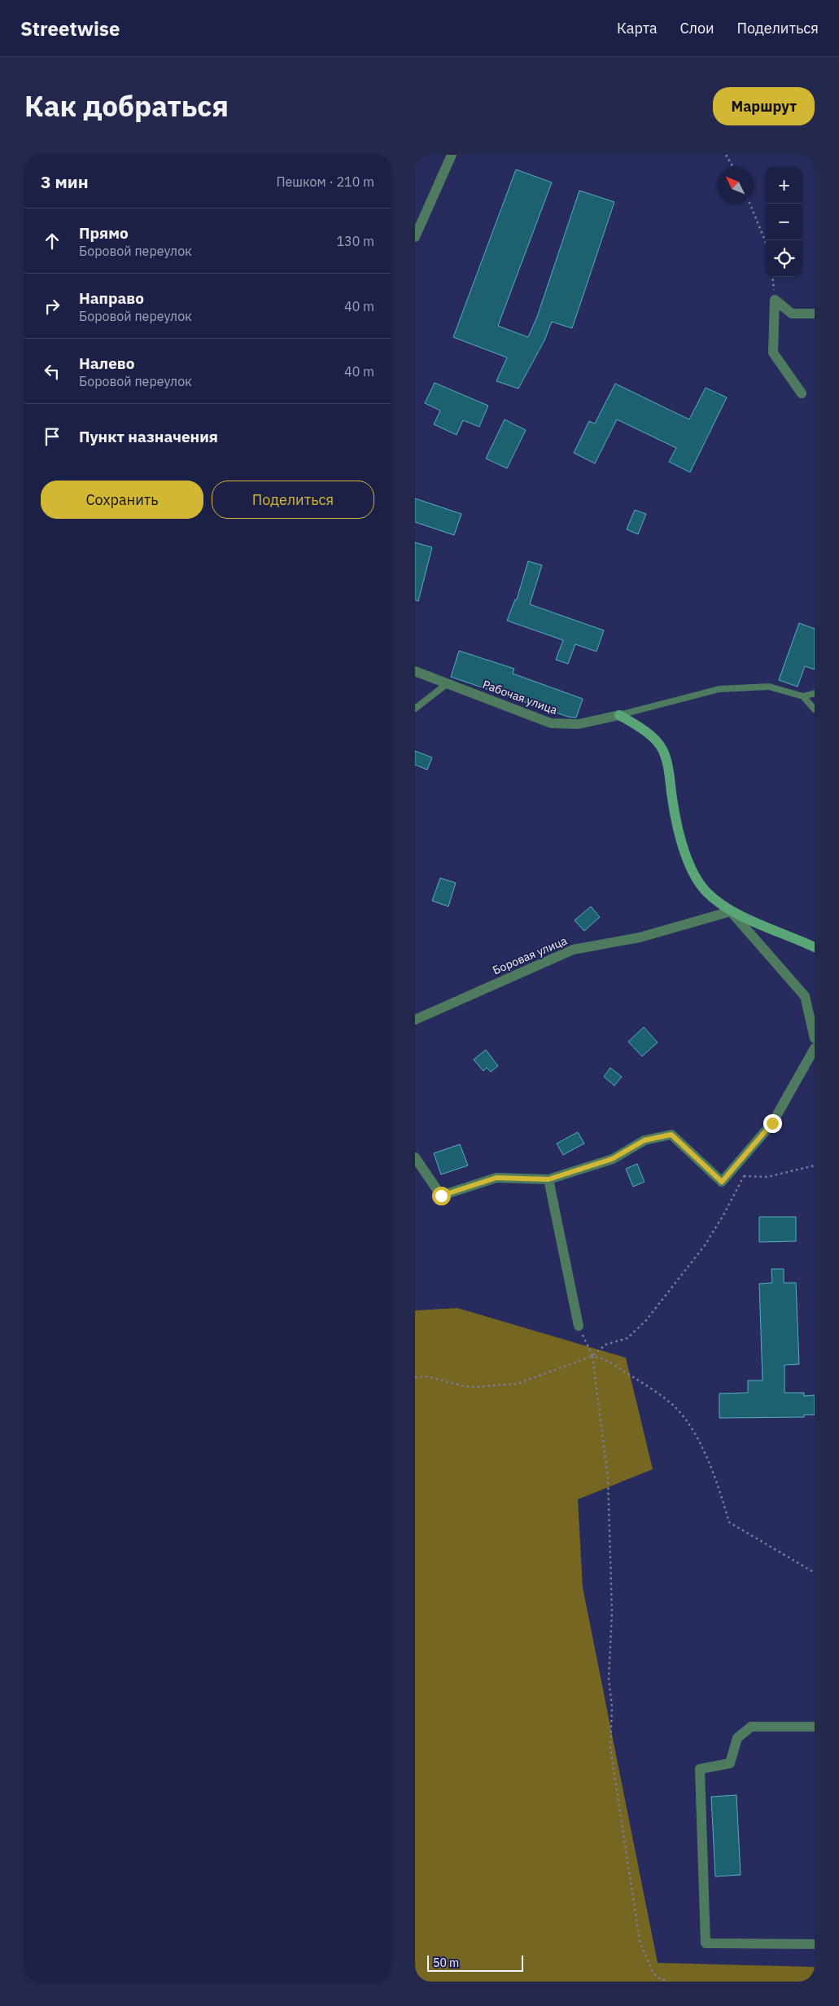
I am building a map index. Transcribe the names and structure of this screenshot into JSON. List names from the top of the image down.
{
  "streets": {
    "street": ["Рабочая улица", "Боровая улица"]
  },
  "scale_bar": "50 m",
  "north": "top left",
  "page": {
    "header": "Streetwise",
    "nav": ["Карта", "Слои", "Поделиться"],
    "title": "Как добраться",
    "buttons": [
      "Маршрут",
      ["Сохранить", "Поделиться"]
    ],
    "heading": ["3 мин", "Пешком · 210 m"],
    "map_buttons": ["+", "−"],
    "list": [
      ["Прямо", "Боровой переулок", "130 m"],
      ["Направо", "Боровой переулок", "40 m"],
      ["Налево", "Боровой переулок", "40 m"],
      "Пункт назначения"
    ],
    "scale": "50 m"
  }
}
